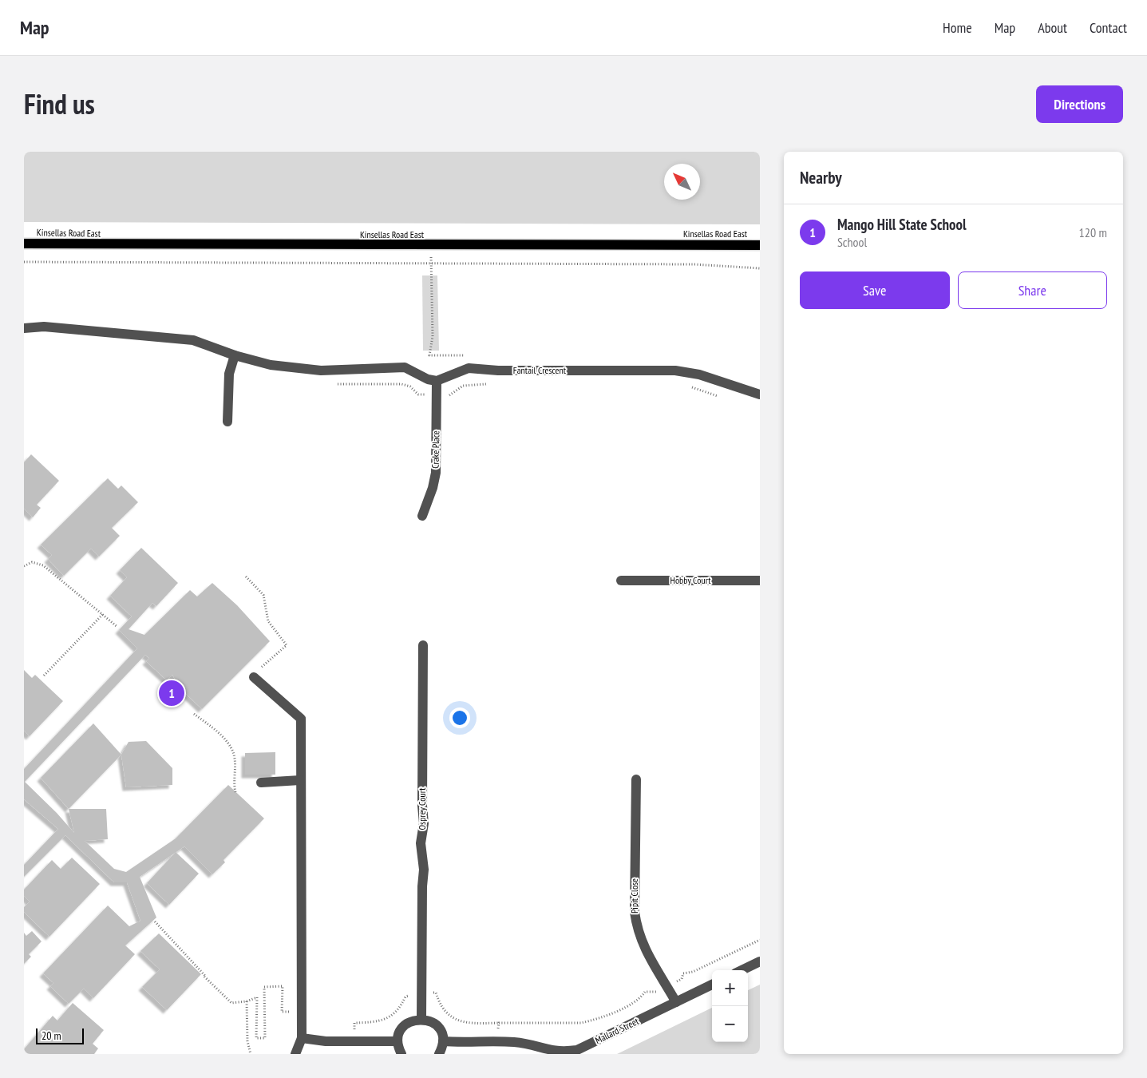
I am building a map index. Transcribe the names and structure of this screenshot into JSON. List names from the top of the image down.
{
  "streets": {
    "main road": ["Kinsellas Road East"],
    "street": [
      "Fantail Crescent",
      "Crake Place",
      "Hobby Court",
      "Osprey Court",
      "Pipit Close",
      "Mallard Street"
    ]
  },
  "crossings": [
    ["Fantail Crescent", "Crake Place"],
    ["Pipit Close", "Mallard Street"]
  ],
  "scale_bar": "20 m",
  "north": "top left",
  "page": {
    "header": "Map",
    "nav": [
      "Home",
      "Map",
      "About",
      "Contact"
    ],
    "title": "Find us",
    "buttons": [
      "Directions",
      ["Save", "Share"]
    ],
    "heading": "Nearby",
    "list": [
      {
        "mark": "1",
        "name": "Mango Hill State School",
        "note": "School",
        "value": "120 m"
      }
    ],
    "pins": "1",
    "map_buttons": ["+", "−"],
    "scale": "20 m"
  }
}
